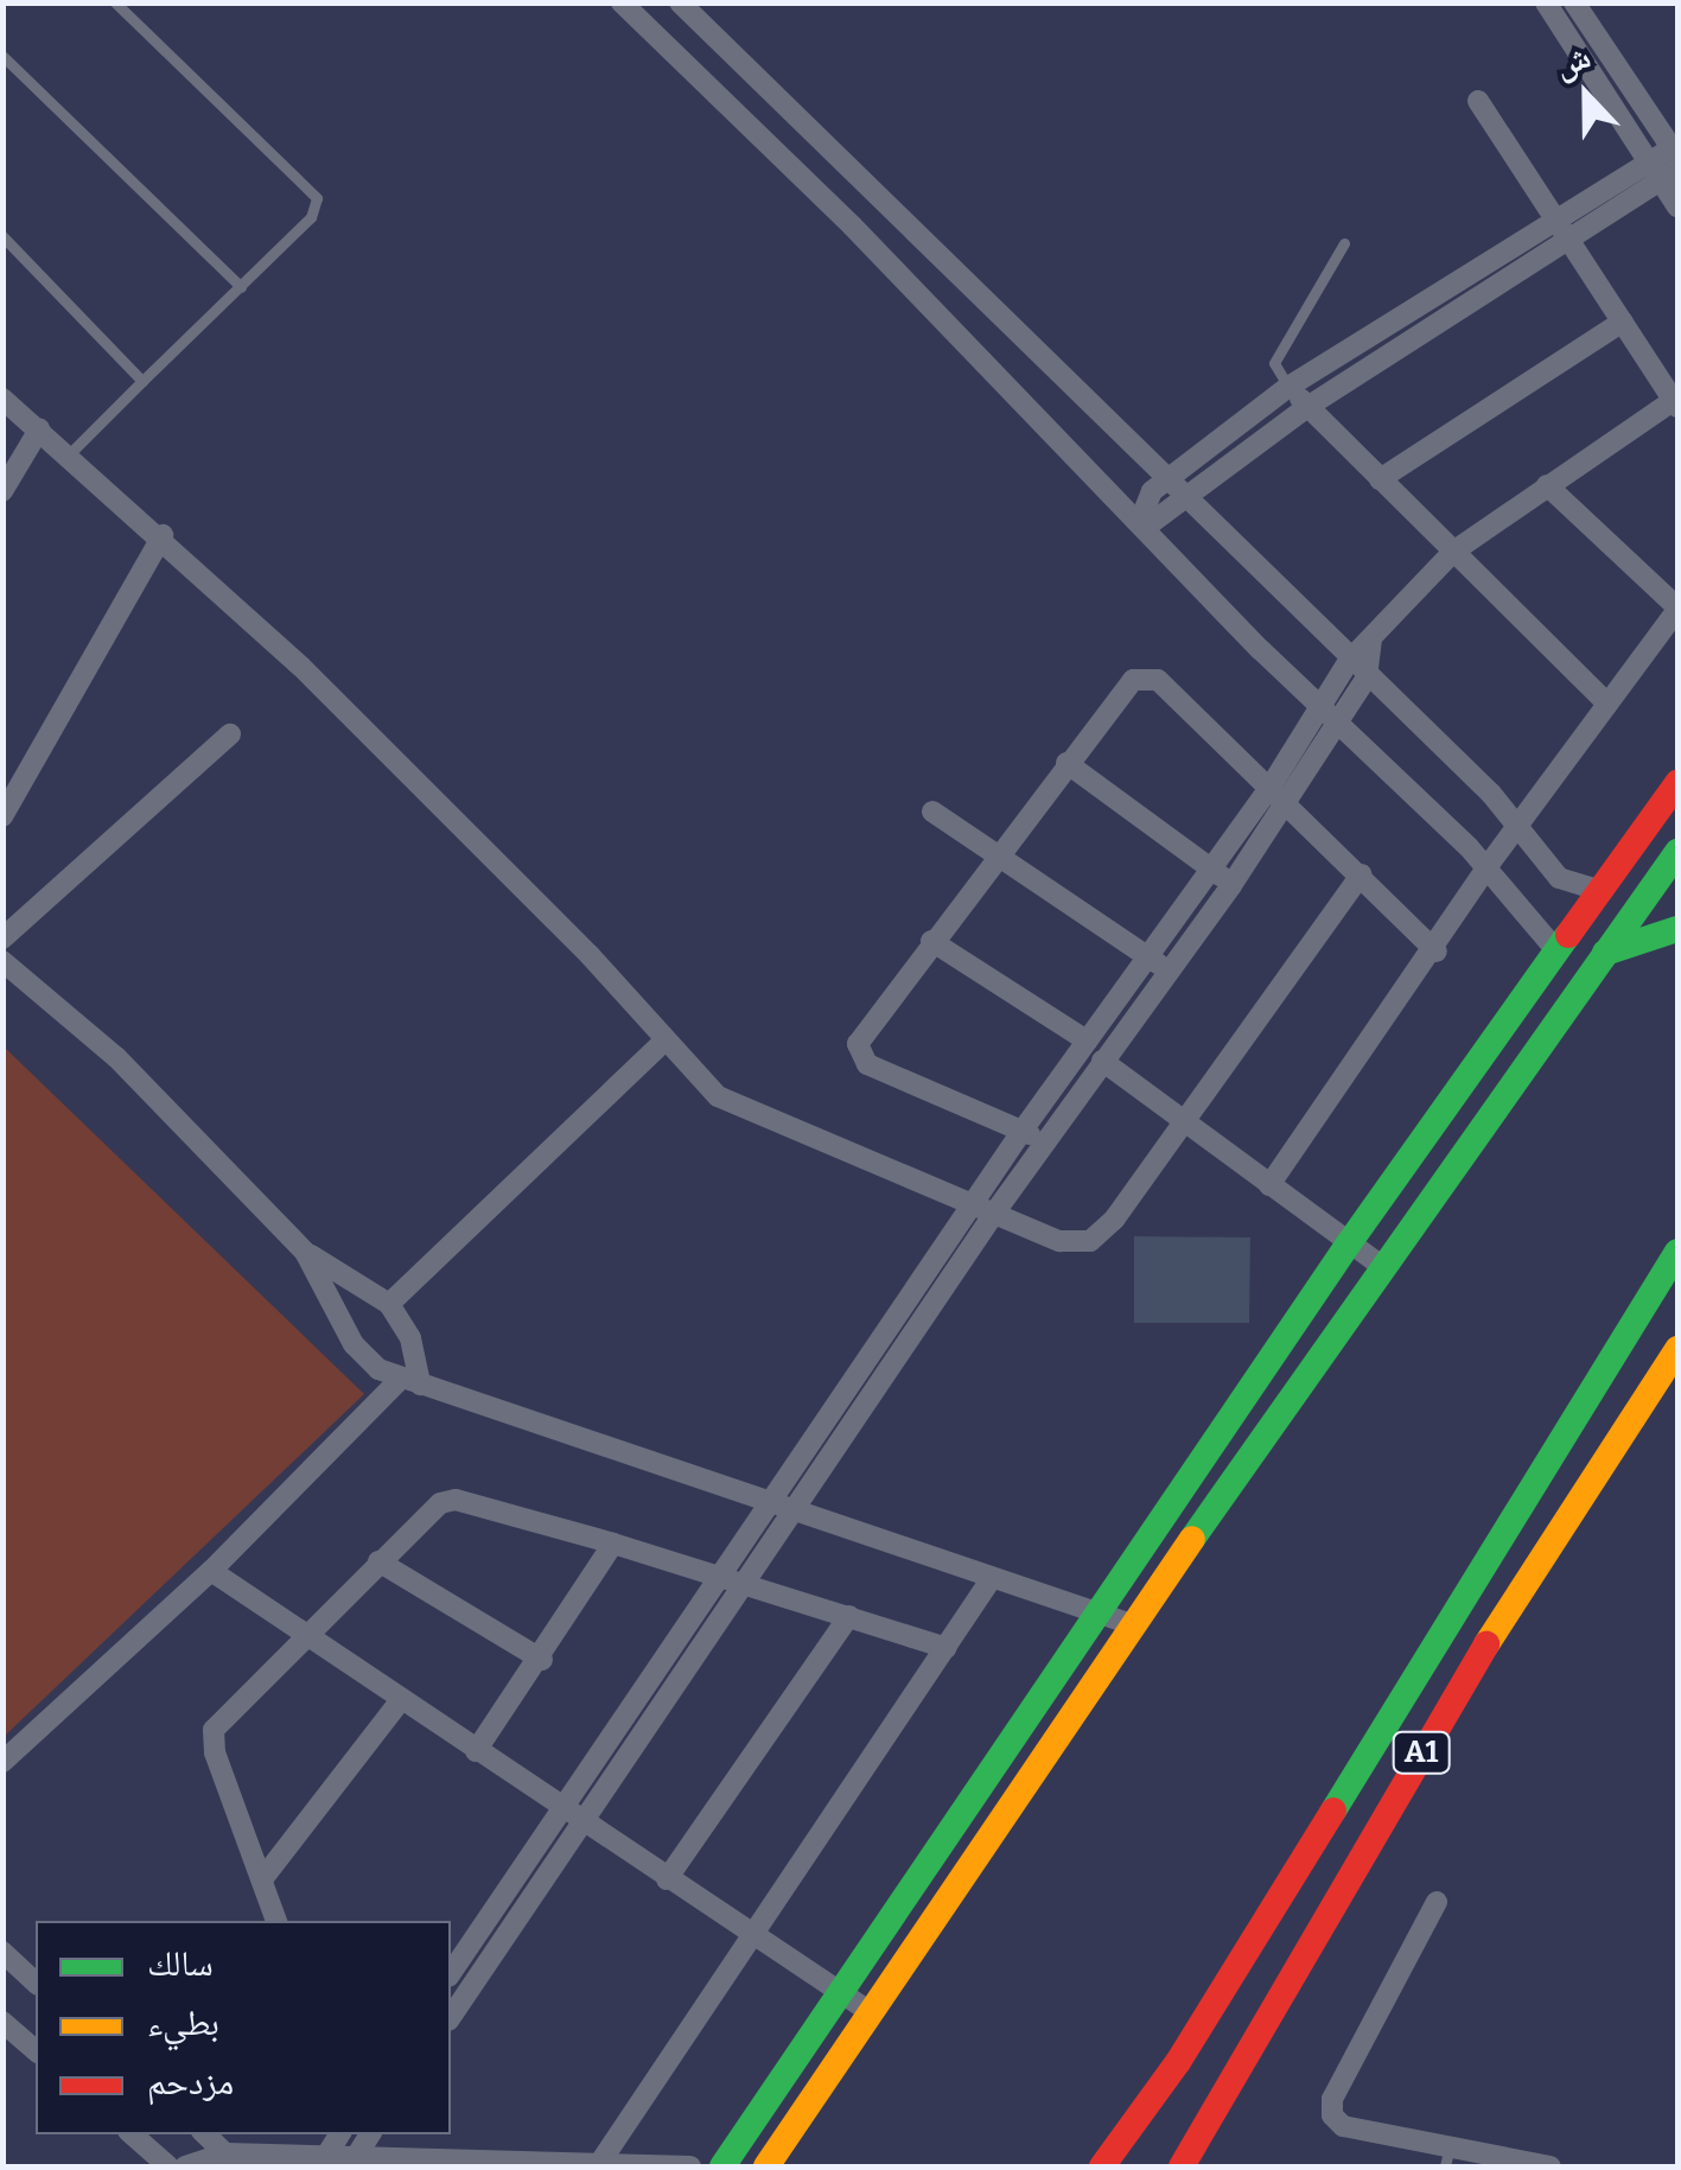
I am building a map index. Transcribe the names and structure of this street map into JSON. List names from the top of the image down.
{
  "streets": {
    "main road": ["A1"]
  },
  "legend": ["سالك", "بطيء", "مزدحم"],
  "north": "top"
}
